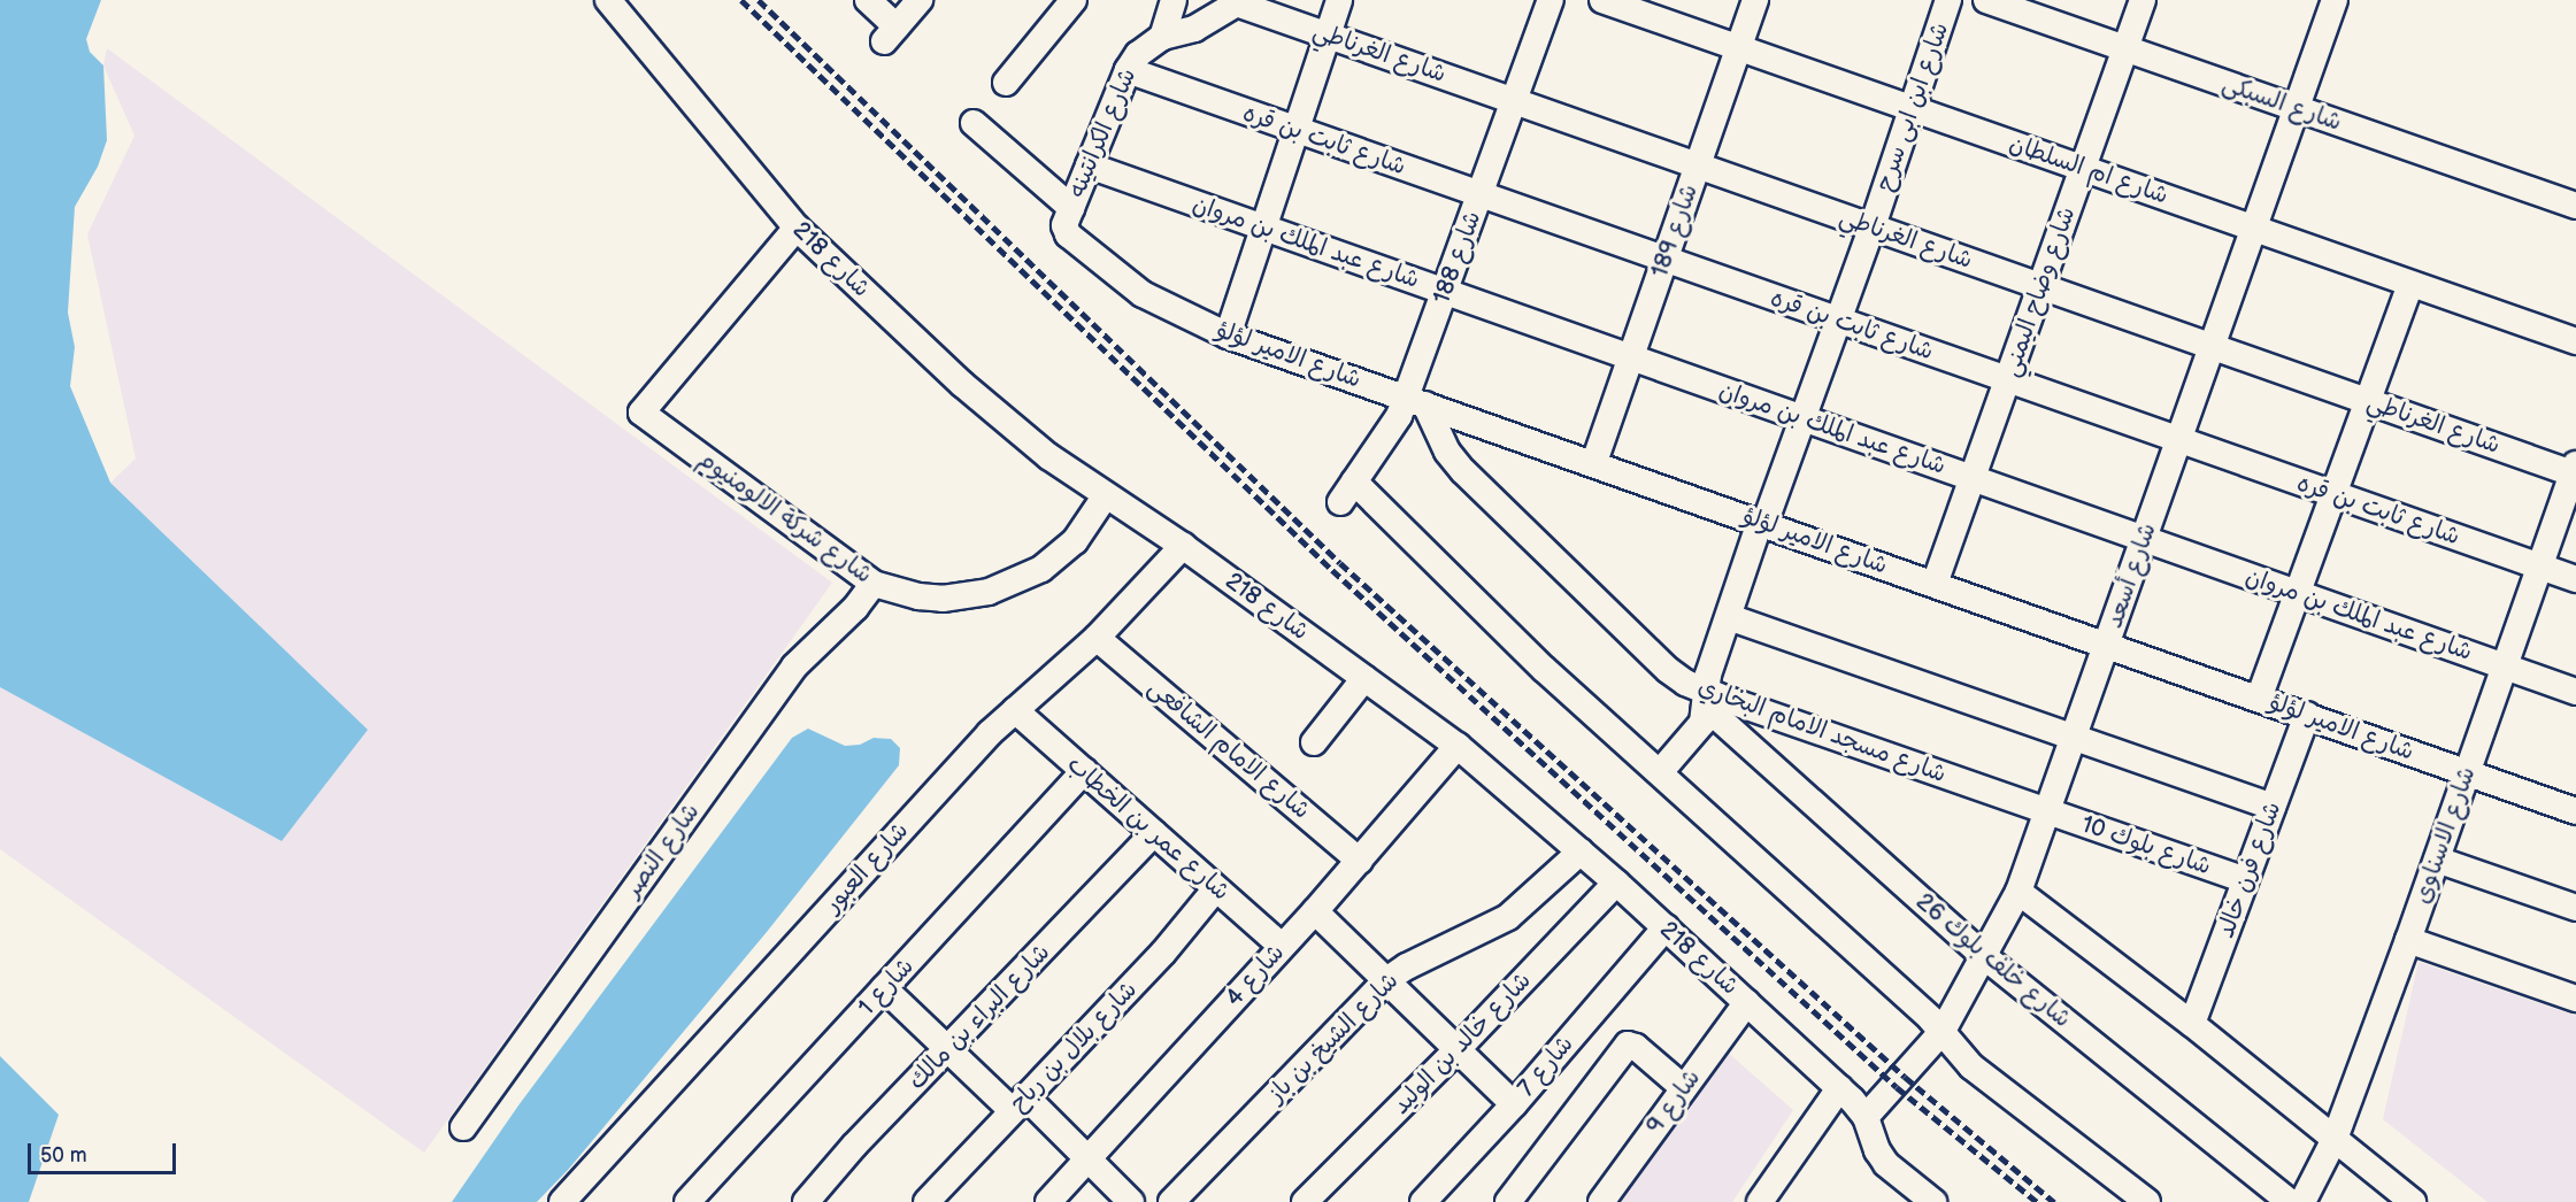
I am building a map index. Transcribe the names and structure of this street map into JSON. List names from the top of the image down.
{
  "streets": {
    "street": [
      "شارع الغرناطي",
      "شارع السبكى",
      "شارع ابن ابى سرح",
      "شارع الكرانتينه",
      "شارع ثابت بن قره",
      "شارع ام السلطان",
      "شارع 189",
      "شارع عبد الملك بن مروان",
      "شارع 188",
      "شارع 218",
      "شارع وضاح اليمني",
      "شارع الامير لؤلؤ",
      "شارع شركة الالومنيوم",
      "شارع أسعد",
      "شارع مسجد الامام البخاري",
      "شارع الامام الشافعى",
      "شارع عمر بن الخطاب",
      "شارع الاسناوى",
      "شارع بلوك 10",
      "شارع النصر",
      "شارع العبور",
      "شارع فرن خالد",
      "شارع خلف بلوك 26",
      "شارع 4",
      "شارع 1",
      "شارع البراء بن مالك",
      "شارع الشيخ بن باز",
      "شارع خالد بن الوليد",
      "شارع بلال بن رباح",
      "شارع 7",
      "شارع 9"
    ]
  },
  "crossings": [
    ["شارع الغرناطي", "شارع ابن ابى سرح"],
    ["شارع الغرناطي", "شارع 189"],
    ["شارع الغرناطي", "شارع 188"],
    ["شارع الغرناطي", "شارع وضاح اليمني"],
    ["شارع الغرناطي", "شارع أسعد"],
    ["شارع الغرناطي", "شارع الاسناوى"],
    ["شارع السبكى", "شارع وضاح اليمني"],
    ["شارع السبكى", "شارع أسعد"],
    ["شارع ابن ابى سرح", "شارع ثابت بن قره"],
    ["شارع ابن ابى سرح", "شارع ام السلطان"],
    ["شارع ابن ابى سرح", "شارع عبد الملك بن مروان"],
    ["شارع ابن ابى سرح", "شارع 188"],
    ["شارع ابن ابى سرح", "شارع الامير لؤلؤ"],
    ["شارع ابن ابى سرح", "شارع مسجد الامام البخاري"],
    ["شارع ابن ابى سرح", "شارع خلف بلوك 26"],
    ["شارع الكرانتينه", "شارع ثابت بن قره"],
    ["شارع الكرانتينه", "شارع عبد الملك بن مروان"],
    ["شارع الكرانتينه", "شارع الامير لؤلؤ"],
    ["شارع ثابت بن قره", "شارع 189"],
    ["شارع ثابت بن قره", "شارع 188"],
    ["شارع ثابت بن قره", "شارع وضاح اليمني"],
    ["شارع ثابت بن قره", "شارع أسعد"],
    ["شارع ثابت بن قره", "شارع الاسناوى"],
    ["شارع ام السلطان", "شارع 189"],
    ["شارع ام السلطان", "شارع وضاح اليمني"],
    ["شارع ام السلطان", "شارع أسعد"],
    ["شارع 189", "شارع عبد الملك بن مروان"],
    ["شارع 189", "شارع الامير لؤلؤ"],
    ["شارع عبد الملك بن مروان", "شارع 188"],
    ["شارع عبد الملك بن مروان", "شارع وضاح اليمني"],
    ["شارع عبد الملك بن مروان", "شارع أسعد"],
    ["شارع عبد الملك بن مروان", "شارع الاسناوى"],
    ["شارع 188", "شارع الامير لؤلؤ"],
    ["شارع 188", "شارع مسجد الامام البخاري"],
    ["شارع 218", "شارع شركة الالومنيوم"],
    ["شارع 218", "شارع أسعد"],
    ["شارع 218", "شارع العبور"],
    ["شارع 218", "شارع 4"],
    ["شارع 218", "شارع الشيخ بن باز"],
    ["شارع 218", "شارع خالد بن الوليد"],
    ["شارع 218", "شارع 7"],
    ["شارع 218", "شارع 9"],
    ["شارع وضاح اليمني", "شارع الامير لؤلؤ"],
    ["شارع الامير لؤلؤ", "شارع أسعد"],
    ["شارع الامير لؤلؤ", "شارع مسجد الامام البخاري"],
    ["شارع الامير لؤلؤ", "شارع الاسناوى"],
    ["شارع الامير لؤلؤ", "شارع فرن خالد"],
    ["شارع شركة الالومنيوم", "شارع النصر"],
    ["شارع أسعد", "شارع مسجد الامام البخاري"],
    ["شارع أسعد", "شارع بلوك 10"],
    ["شارع أسعد", "شارع خلف بلوك 26"],
    ["شارع مسجد الامام البخاري", "شارع بلوك 10"],
    ["شارع مسجد الامام البخاري", "شارع خلف بلوك 26"],
    ["شارع الامام الشافعى", "شارع العبور"],
    ["شارع الامام الشافعى", "شارع 4"],
    ["شارع عمر بن الخطاب", "شارع العبور"],
    ["شارع عمر بن الخطاب", "شارع 4"],
    ["شارع عمر بن الخطاب", "شارع 1"],
    ["شارع عمر بن الخطاب", "شارع البراء بن مالك"],
    ["شارع عمر بن الخطاب", "شارع بلال بن رباح"],
    ["شارع بلوك 10", "شارع فرن خالد"]
  ],
  "scale_bar": "50 m"
}
